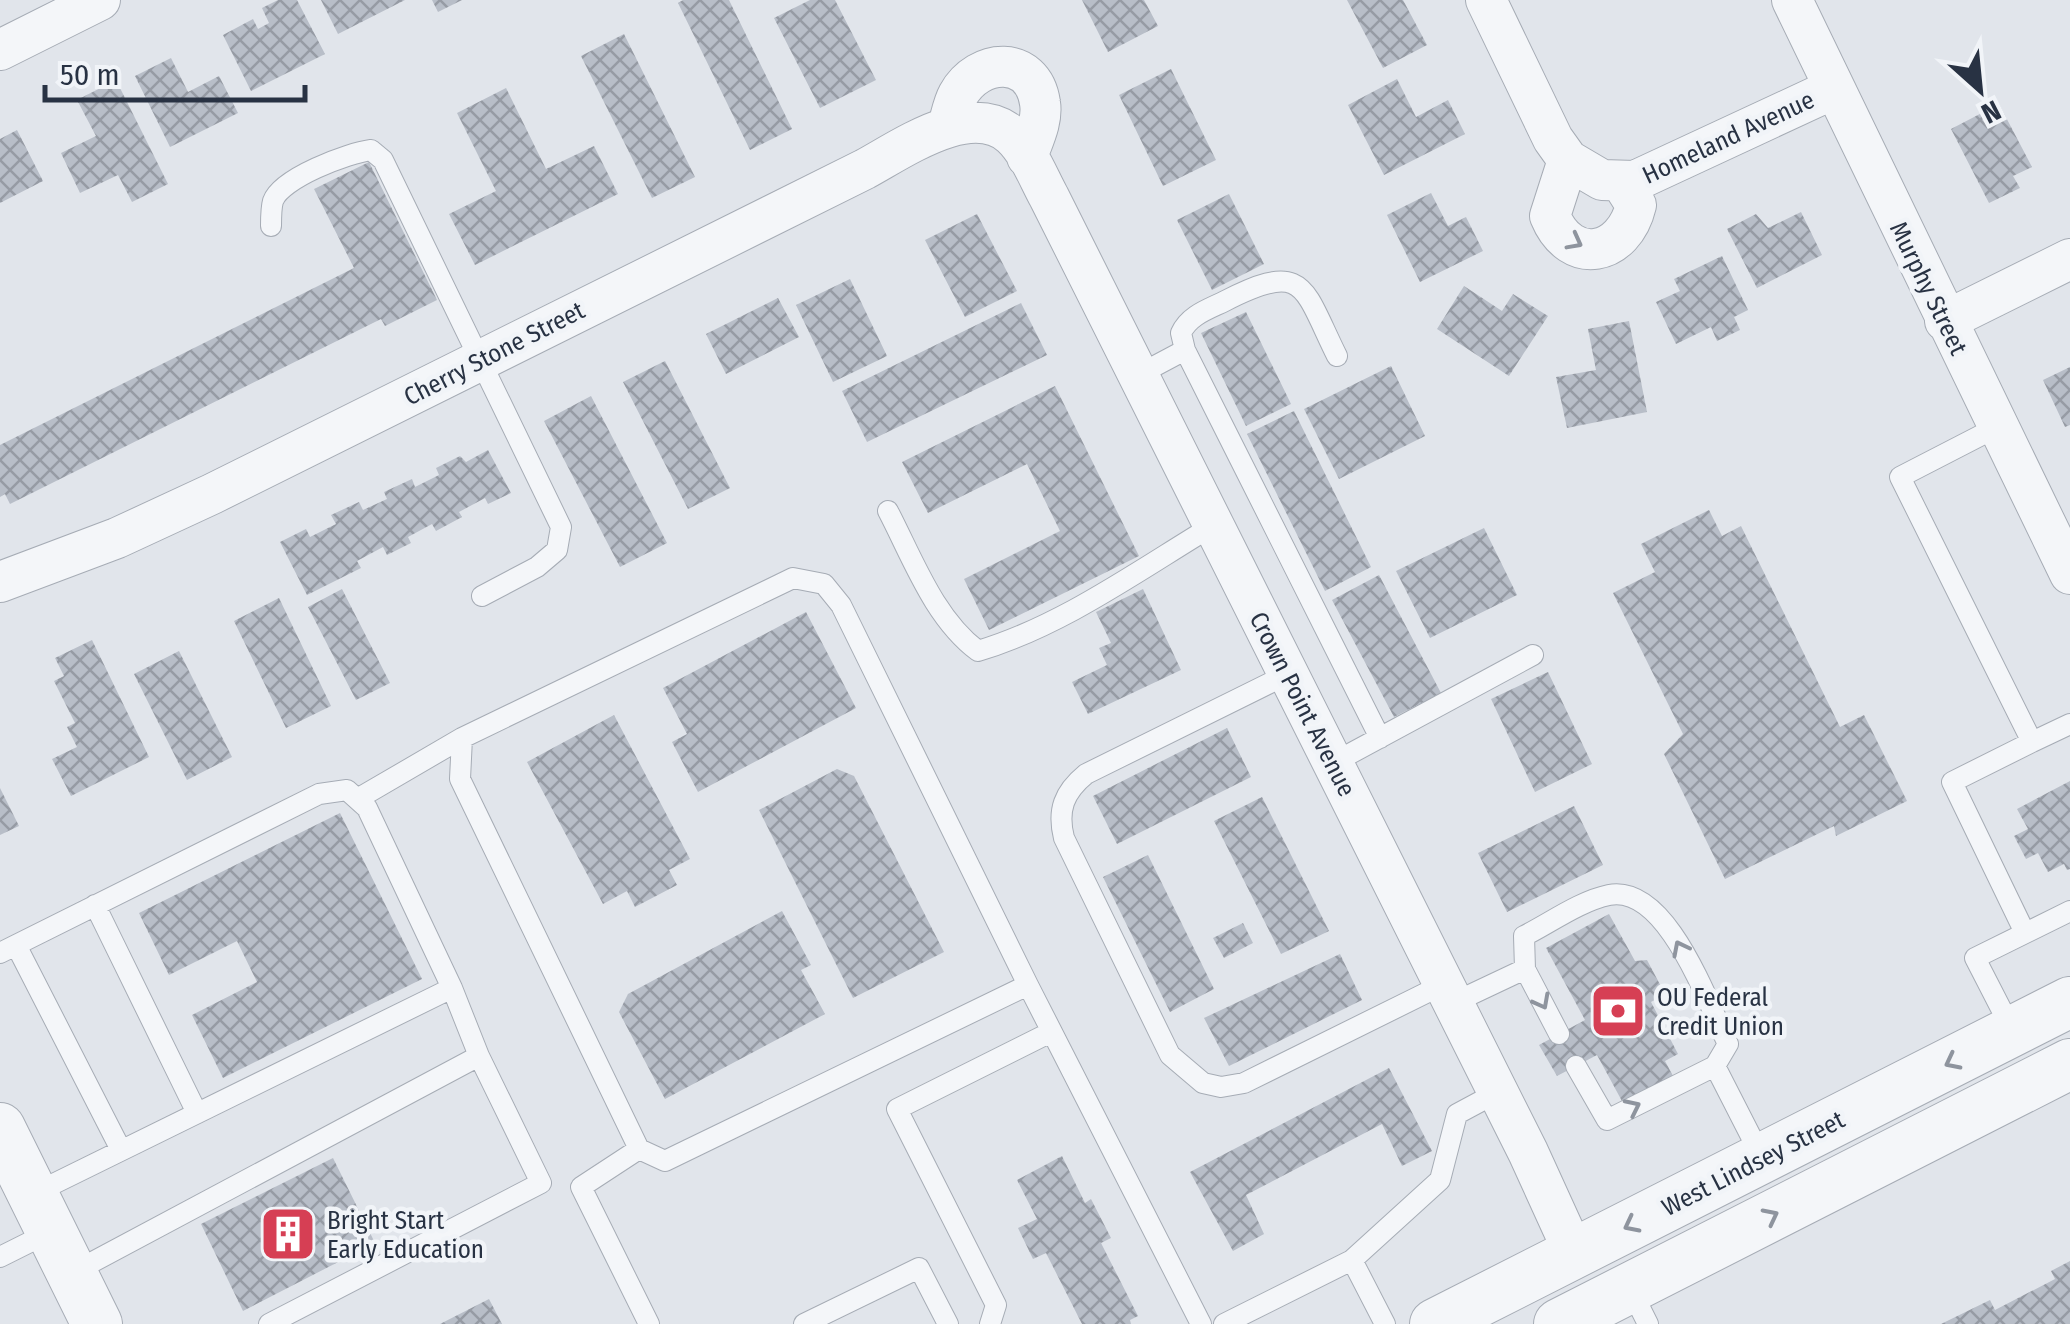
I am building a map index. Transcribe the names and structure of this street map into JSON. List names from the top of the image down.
{
  "streets": {
    "street": [
      "Homeland Avenue",
      "Murphy Street",
      "Cherry Stone Street",
      "Crown Point Avenue",
      "West Lindsey Street"
    ]
  },
  "crossings": [
    ["Homeland Avenue", "Murphy Street"],
    ["Cherry Stone Street", "Crown Point Avenue"],
    ["Crown Point Avenue", "West Lindsey Street"]
  ],
  "places": {
    "bank": ["OU Federal Credit Union"],
    "building": ["Bright Start Early Education"]
  },
  "scale_bar": "50 m",
  "north": "bottom right"
}
